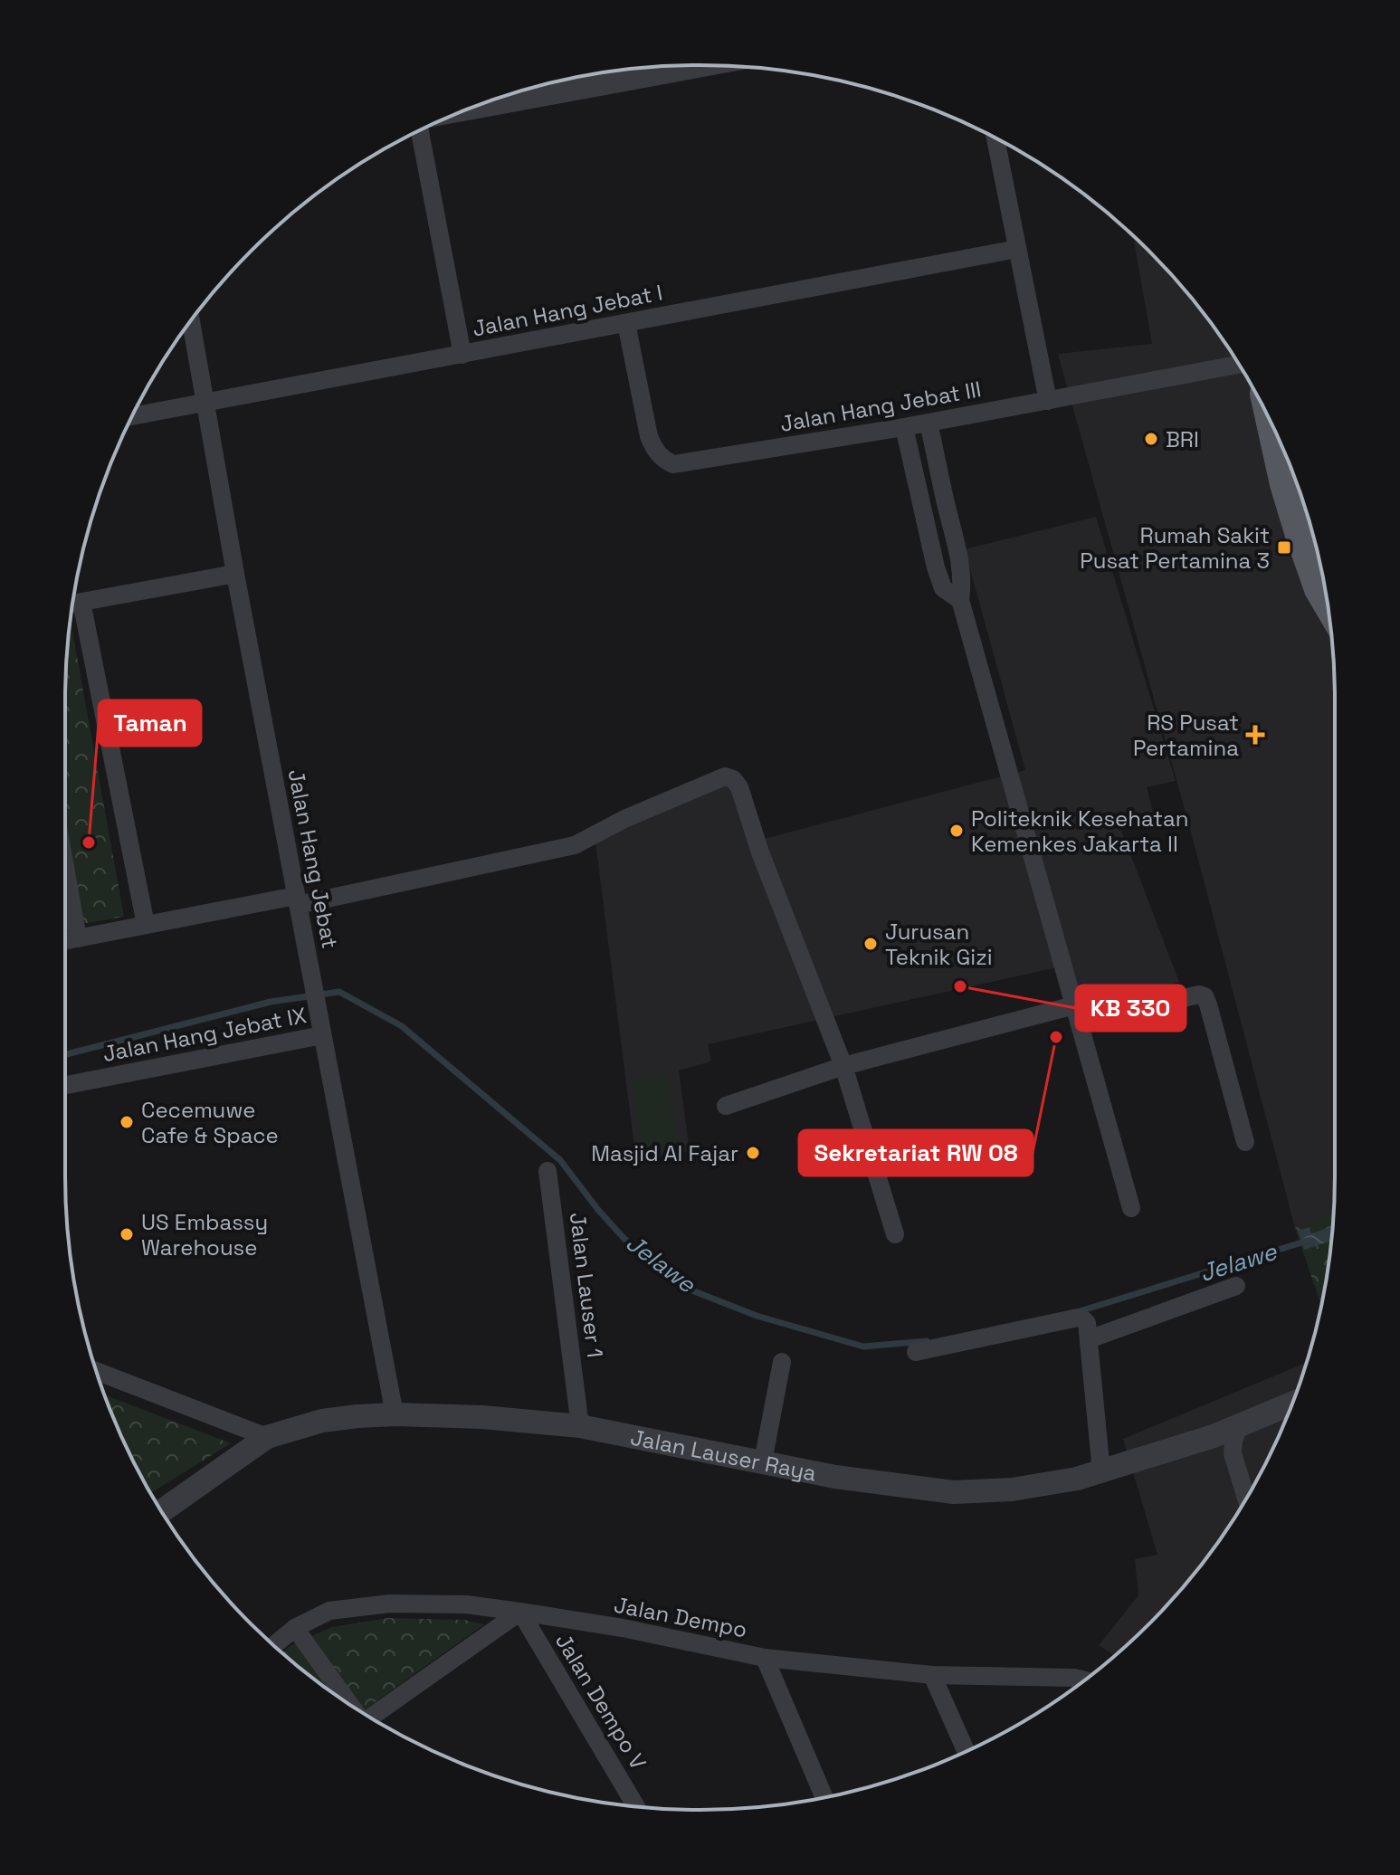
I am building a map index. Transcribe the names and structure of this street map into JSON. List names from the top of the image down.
{
  "streets": {
    "street": [
      "Jalan Hang Jebat I",
      "Jalan Hang Jebat III",
      "Jalan Hang Jebat",
      "Jalan Hang Jebat IX",
      "Jalan Lauser 1",
      "Jalan Lauser Raya",
      "Jalan Dempo",
      "Jalan Dempo V"
    ]
  },
  "crossings": [
    ["Jalan Hang Jebat I", "Jalan Hang Jebat III"],
    ["Jalan Hang Jebat I", "Jalan Hang Jebat"],
    ["Jalan Hang Jebat", "Jalan Hang Jebat IX"],
    ["Jalan Hang Jebat", "Jalan Lauser Raya"],
    ["Jalan Lauser 1", "Jalan Lauser Raya"],
    ["Jalan Dempo", "Jalan Dempo V"]
  ],
  "water": ["Jelawe"],
  "places": {
    "other": [
      "BRI",
      "Politeknik Kesehatan Kemenkes Jakarta II",
      "Taman",
      "Jurusan Teknik Gizi",
      "KB 330",
      "Sekretariat RW 08",
      "Cecemuwe Cafe & Space",
      "Masjid Al Fajar",
      "US Embassy Warehouse"
    ],
    "transit": ["Rumah Sakit Pusat Pertamina 3"],
    "health": ["RS Pusat Pertamina"]
  }
}
